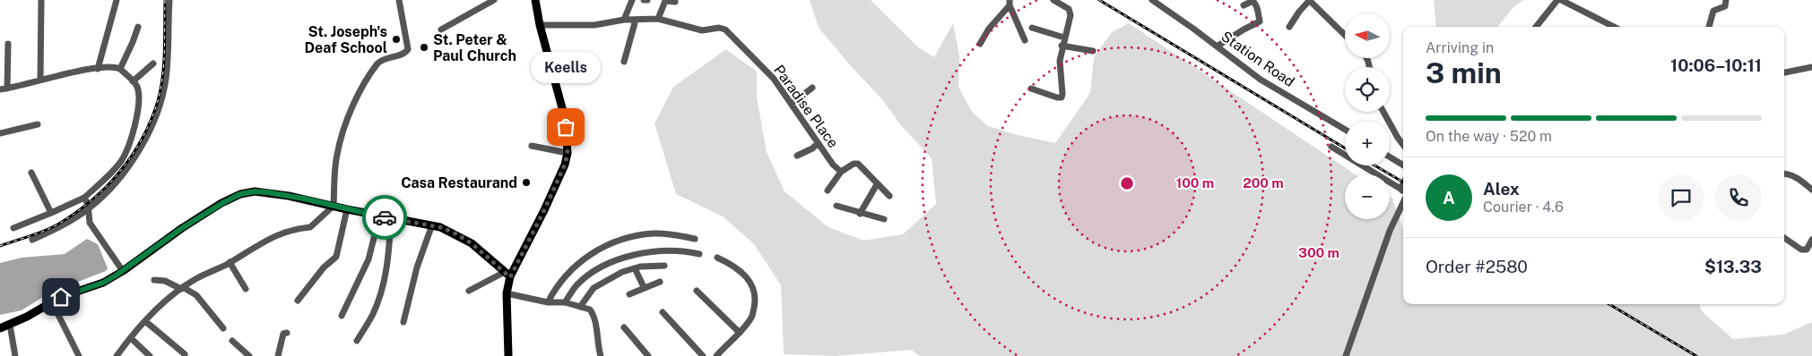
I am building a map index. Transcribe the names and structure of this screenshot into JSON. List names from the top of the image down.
{
  "streets": {
    "street": ["Station Road", "Paradise Place"]
  },
  "places": [
    "St. Joseph's Deaf School",
    "St. Peter & Paul Church",
    "Keells",
    "Casa Restaurand"
  ],
  "north": "left",
  "page": {
    "map_buttons": ["+", "−"],
    "heading": ["3 min", "Arriving in", "10:06–10:11"],
    "panel": [
      "Alex",
      "Courier · 4.6",
      "Order #2580",
      "$13.33"
    ],
    "bubble": "Keells",
    "bar": "On the way · 520 m",
    "round": "A"
  },
  "rings": ["100 m", "200 m", "300 m"]
}
